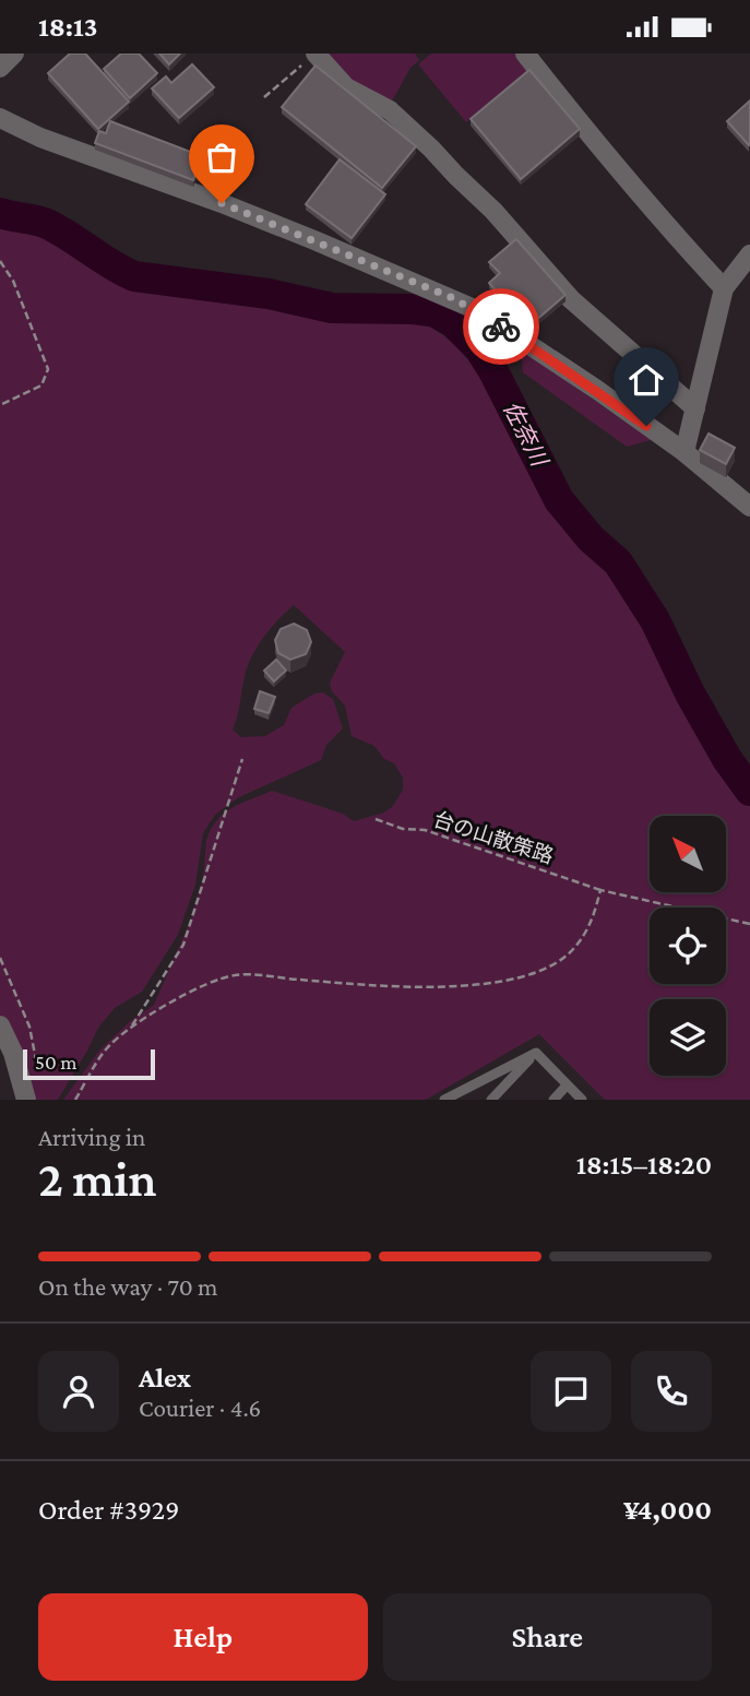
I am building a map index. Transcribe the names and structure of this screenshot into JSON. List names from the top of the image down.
{
  "streets": {
    "path": ["台の山散策路"]
  },
  "water": ["佐奈川"],
  "scale_bar": "50 m",
  "north": "top left",
  "page": {
    "status": "18:13",
    "scale": "50 m",
    "heading": ["2 min", "Arriving in", "18:15–18:20"],
    "panel": [
      "Alex",
      "Courier · 4.6",
      "Order #3929",
      "¥4,000"
    ],
    "bar": "On the way · 70 m",
    "buttons": ["Help", "Share"]
  }
}
